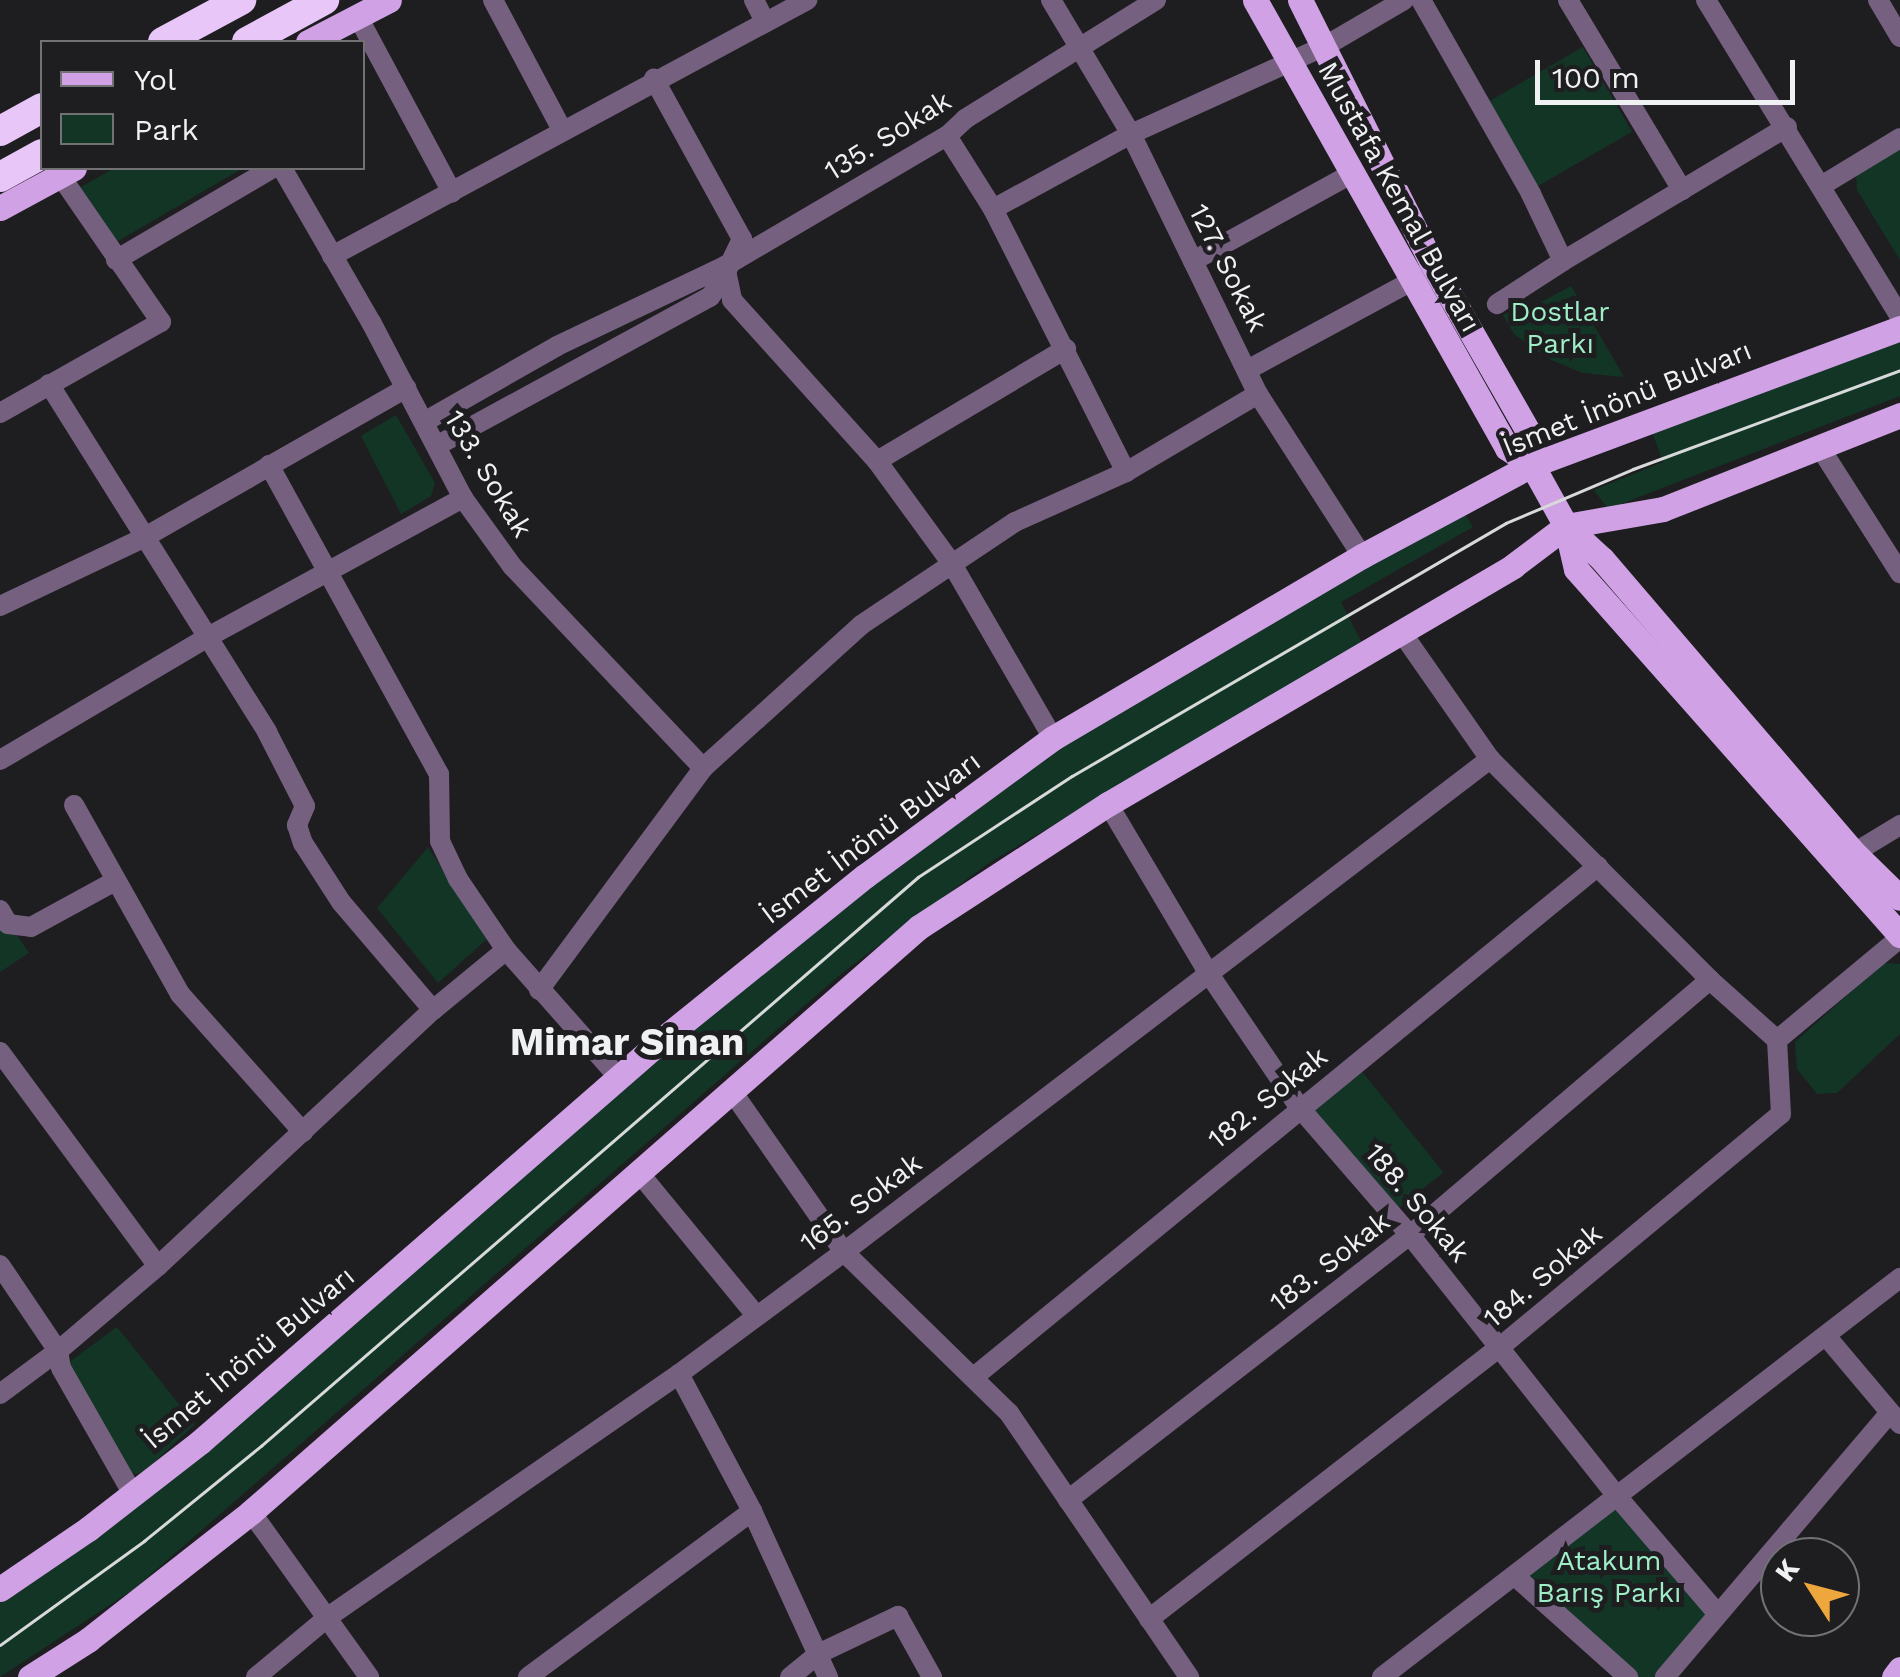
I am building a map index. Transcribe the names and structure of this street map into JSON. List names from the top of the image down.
{
  "streets": {
    "main road": ["Mustafa Kemal Bulvarı", "İsmet İnönü Bulvarı"],
    "street": [
      "135. Sokak",
      "127. Sokak",
      "133. Sokak",
      "182. Sokak",
      "165. Sokak",
      "188. Sokak",
      "183. Sokak",
      "184. Sokak"
    ]
  },
  "crossings": [
    ["135. Sokak", "127. Sokak"],
    ["135. Sokak", "133. Sokak"],
    ["Mustafa Kemal Bulvarı", "İsmet İnönü Bulvarı"],
    ["127. Sokak", "İsmet İnönü Bulvarı"],
    ["182. Sokak", "188. Sokak"],
    ["165. Sokak", "188. Sokak"],
    ["188. Sokak", "183. Sokak"],
    ["188. Sokak", "184. Sokak"]
  ],
  "districts": ["Mimar Sinan"],
  "parks": ["Dostlar Parkı", "Atakum Barış Parkı"],
  "legend": ["Yol", "Park"],
  "scale_bar": "100 m",
  "north": "top left"
}
